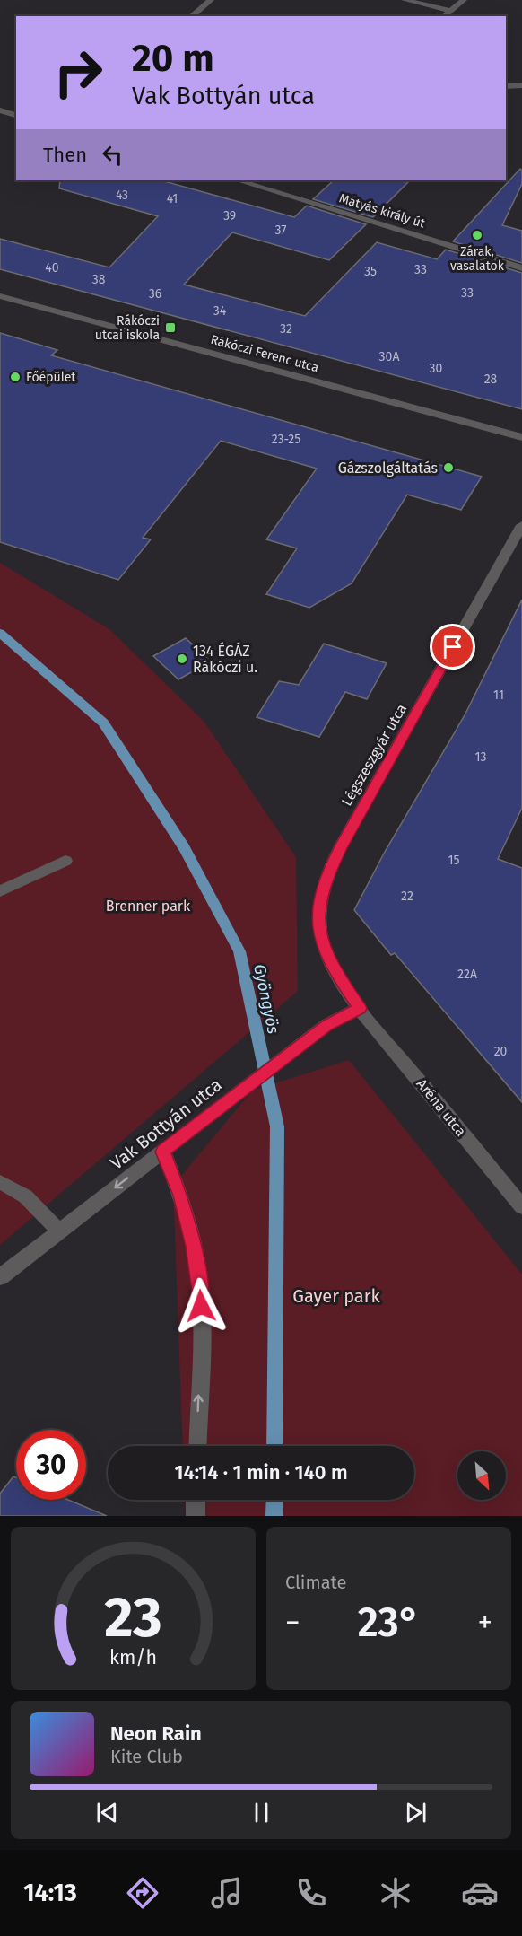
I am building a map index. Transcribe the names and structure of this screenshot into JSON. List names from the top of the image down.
{
  "streets": {
    "street": [
      "Mátyás király út",
      "Rákóczi Ferenc utca",
      "Légszeszgyár utca",
      "Aréna utca",
      "Vak Bottyán utca"
    ]
  },
  "crossings": [
    ["Légszeszgyár utca", "Aréna utca"],
    ["Légszeszgyár utca", "Vak Bottyán utca"],
    ["Aréna utca", "Vak Bottyán utca"]
  ],
  "water": ["Gyöngyös"],
  "parks": ["Brenner park", "Gayer park"],
  "places": {
    "other": [
      "Zárak, vasalatok",
      "Főépület",
      "Gázszolgáltatás",
      "134 ÉGÁZ Rákóczi u."
    ],
    "transit": ["Rákóczi utcai iskola"]
  },
  "house_numbers": [
    "43",
    "41",
    "39",
    "37",
    "40",
    "33",
    "35",
    "38",
    "33",
    "36",
    "34",
    "32",
    "30A",
    "30",
    "28",
    "23-25",
    "11",
    "13",
    "15",
    "22",
    "22A",
    "20"
  ],
  "north": "bottom right",
  "page": {
    "turn": ["20 m", "Vak Bottyán utca"],
    "then": "Then",
    "limit": "30",
    "trip": "14:14 · 1 min · 140 m",
    "tile": "Climate",
    "heat": ["−", "23°", "+"],
    "song": ["Neon Rain", "Kite Club"],
    "tabs": "14:13",
    "gauge": ["23", "km/h"]
  }
}
